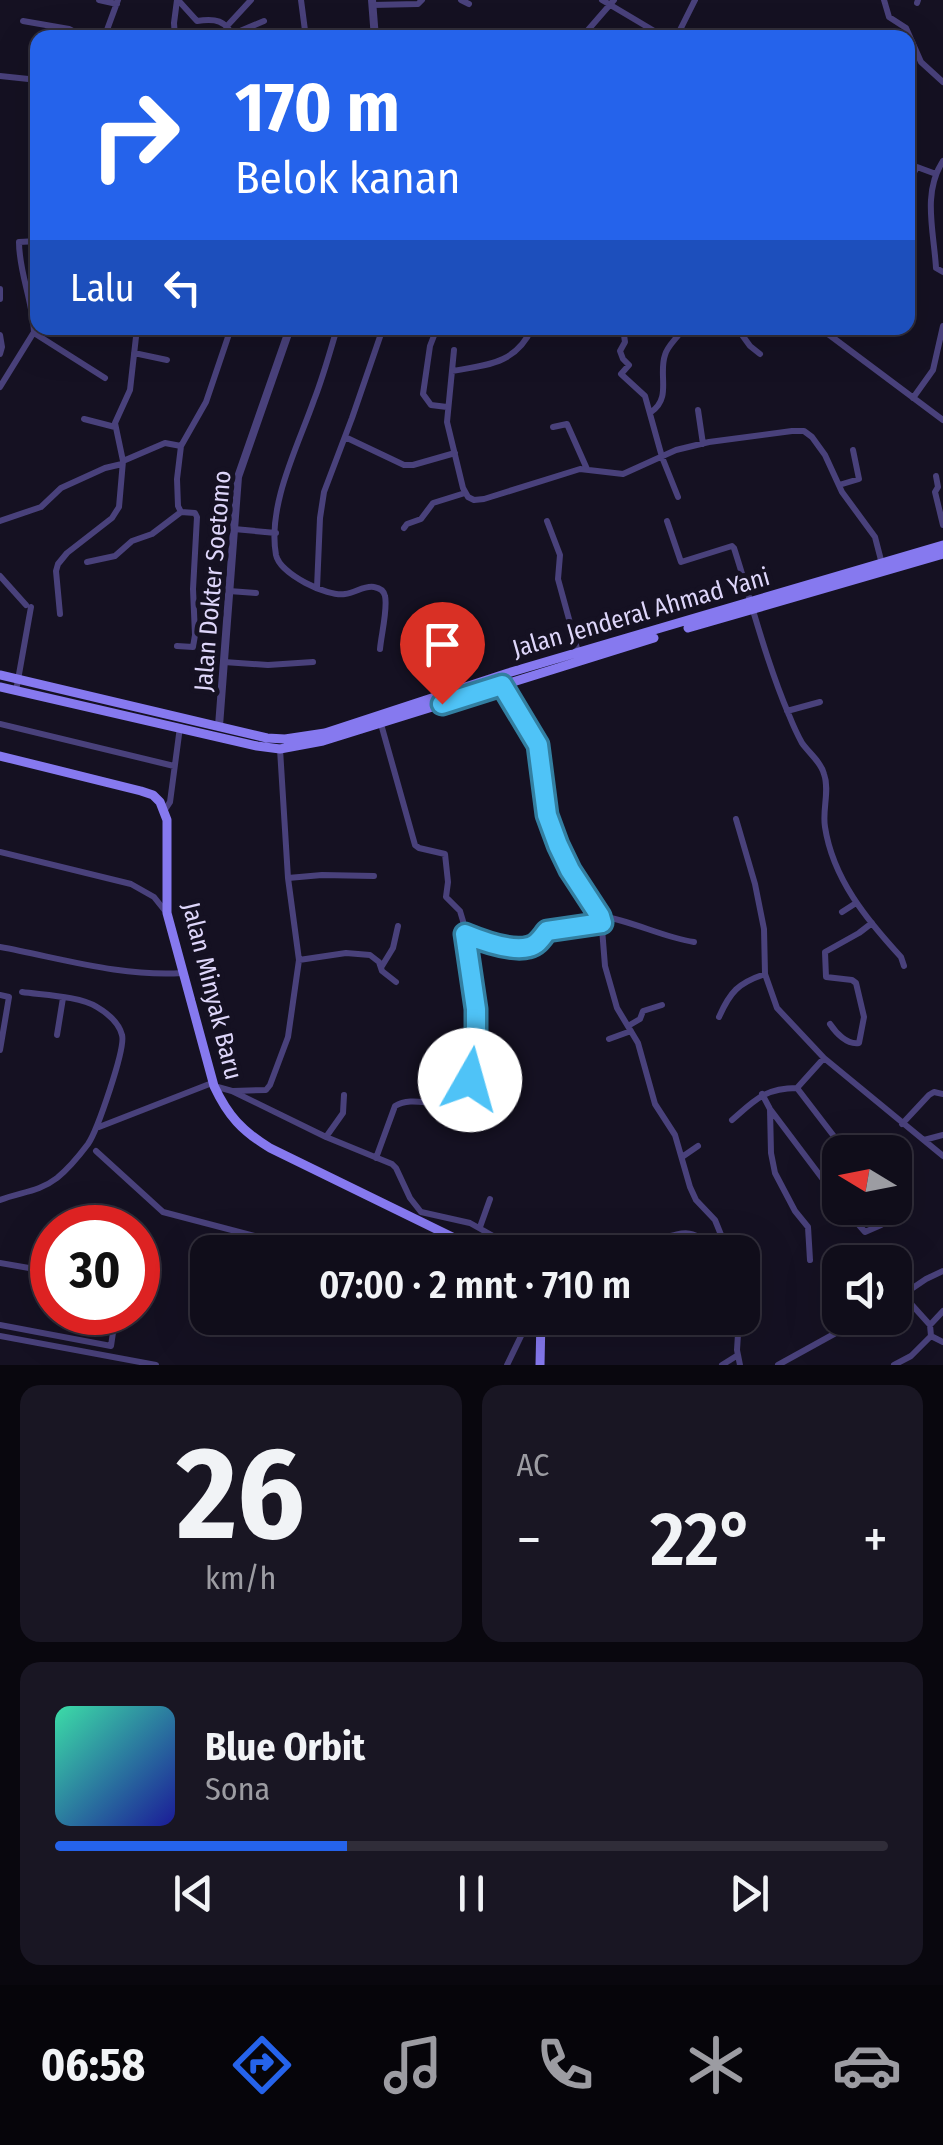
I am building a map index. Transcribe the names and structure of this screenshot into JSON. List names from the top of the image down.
{
  "streets": {
    "main road": ["Jalan Jenderal Ahmad Yani", "Jalan Minyak Baru"],
    "street": ["Jalan Dokter Soetomo"]
  },
  "crossings": [
    ["Jalan Dokter Soetomo", "Jalan Jenderal Ahmad Yani"]
  ],
  "north": "left",
  "page": {
    "turn": ["170 m", "Belok kanan"],
    "then": "Lalu",
    "limit": "30",
    "trip": "07:00 · 2 mnt · 710 m",
    "tile": [
      ["26", "km/h"],
      "AC"
    ],
    "heat": ["−", "22°", "+"],
    "song": ["Blue Orbit", "Sona"],
    "tabs": "06:58"
  }
}
